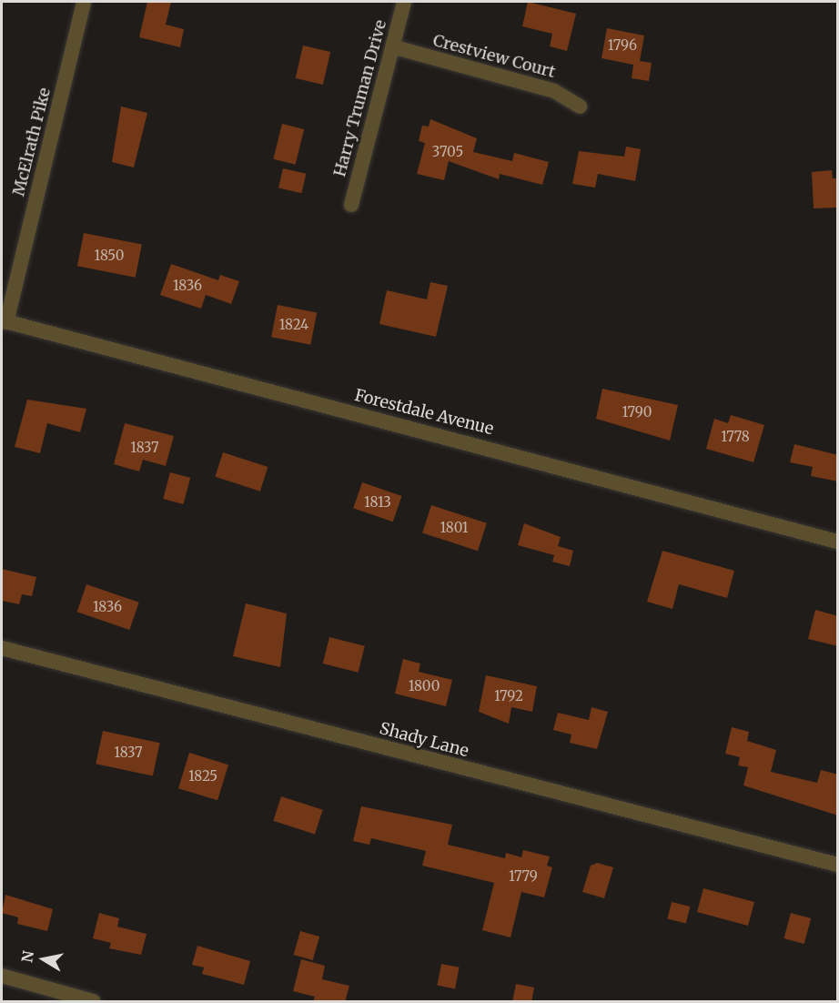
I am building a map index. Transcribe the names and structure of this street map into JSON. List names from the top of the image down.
{
  "streets": {
    "street": [
      "Crestview Court",
      "Harry Truman Drive",
      "McElrath Pike",
      "Forestdale Avenue",
      "Shady Lane"
    ]
  },
  "crossings": [
    ["Crestview Court", "Harry Truman Drive"],
    ["McElrath Pike", "Forestdale Avenue"]
  ],
  "house_numbers": [
    "1796",
    "3705",
    "1850",
    "1836",
    "1824",
    "1790",
    "1778",
    "1837",
    "1813",
    "1801",
    "1836",
    "1800",
    "1792",
    "1837",
    "1825",
    "1779"
  ],
  "north": "left"
}
